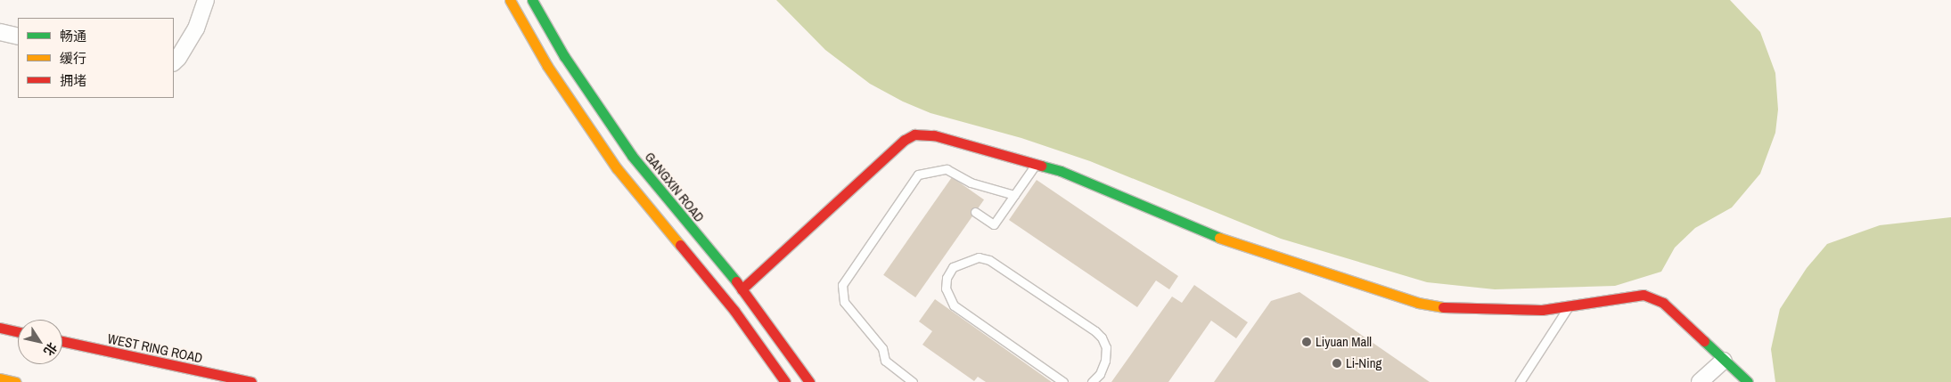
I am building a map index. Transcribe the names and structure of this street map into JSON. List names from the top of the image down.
{
  "streets": {
    "street": ["GANGXIN ROAD", "WEST RING ROAD"]
  },
  "places": ["Liyuan Mall", "Li-Ning"],
  "legend": ["畅通", "缓行", "拥堵"],
  "north": "bottom right"
}
